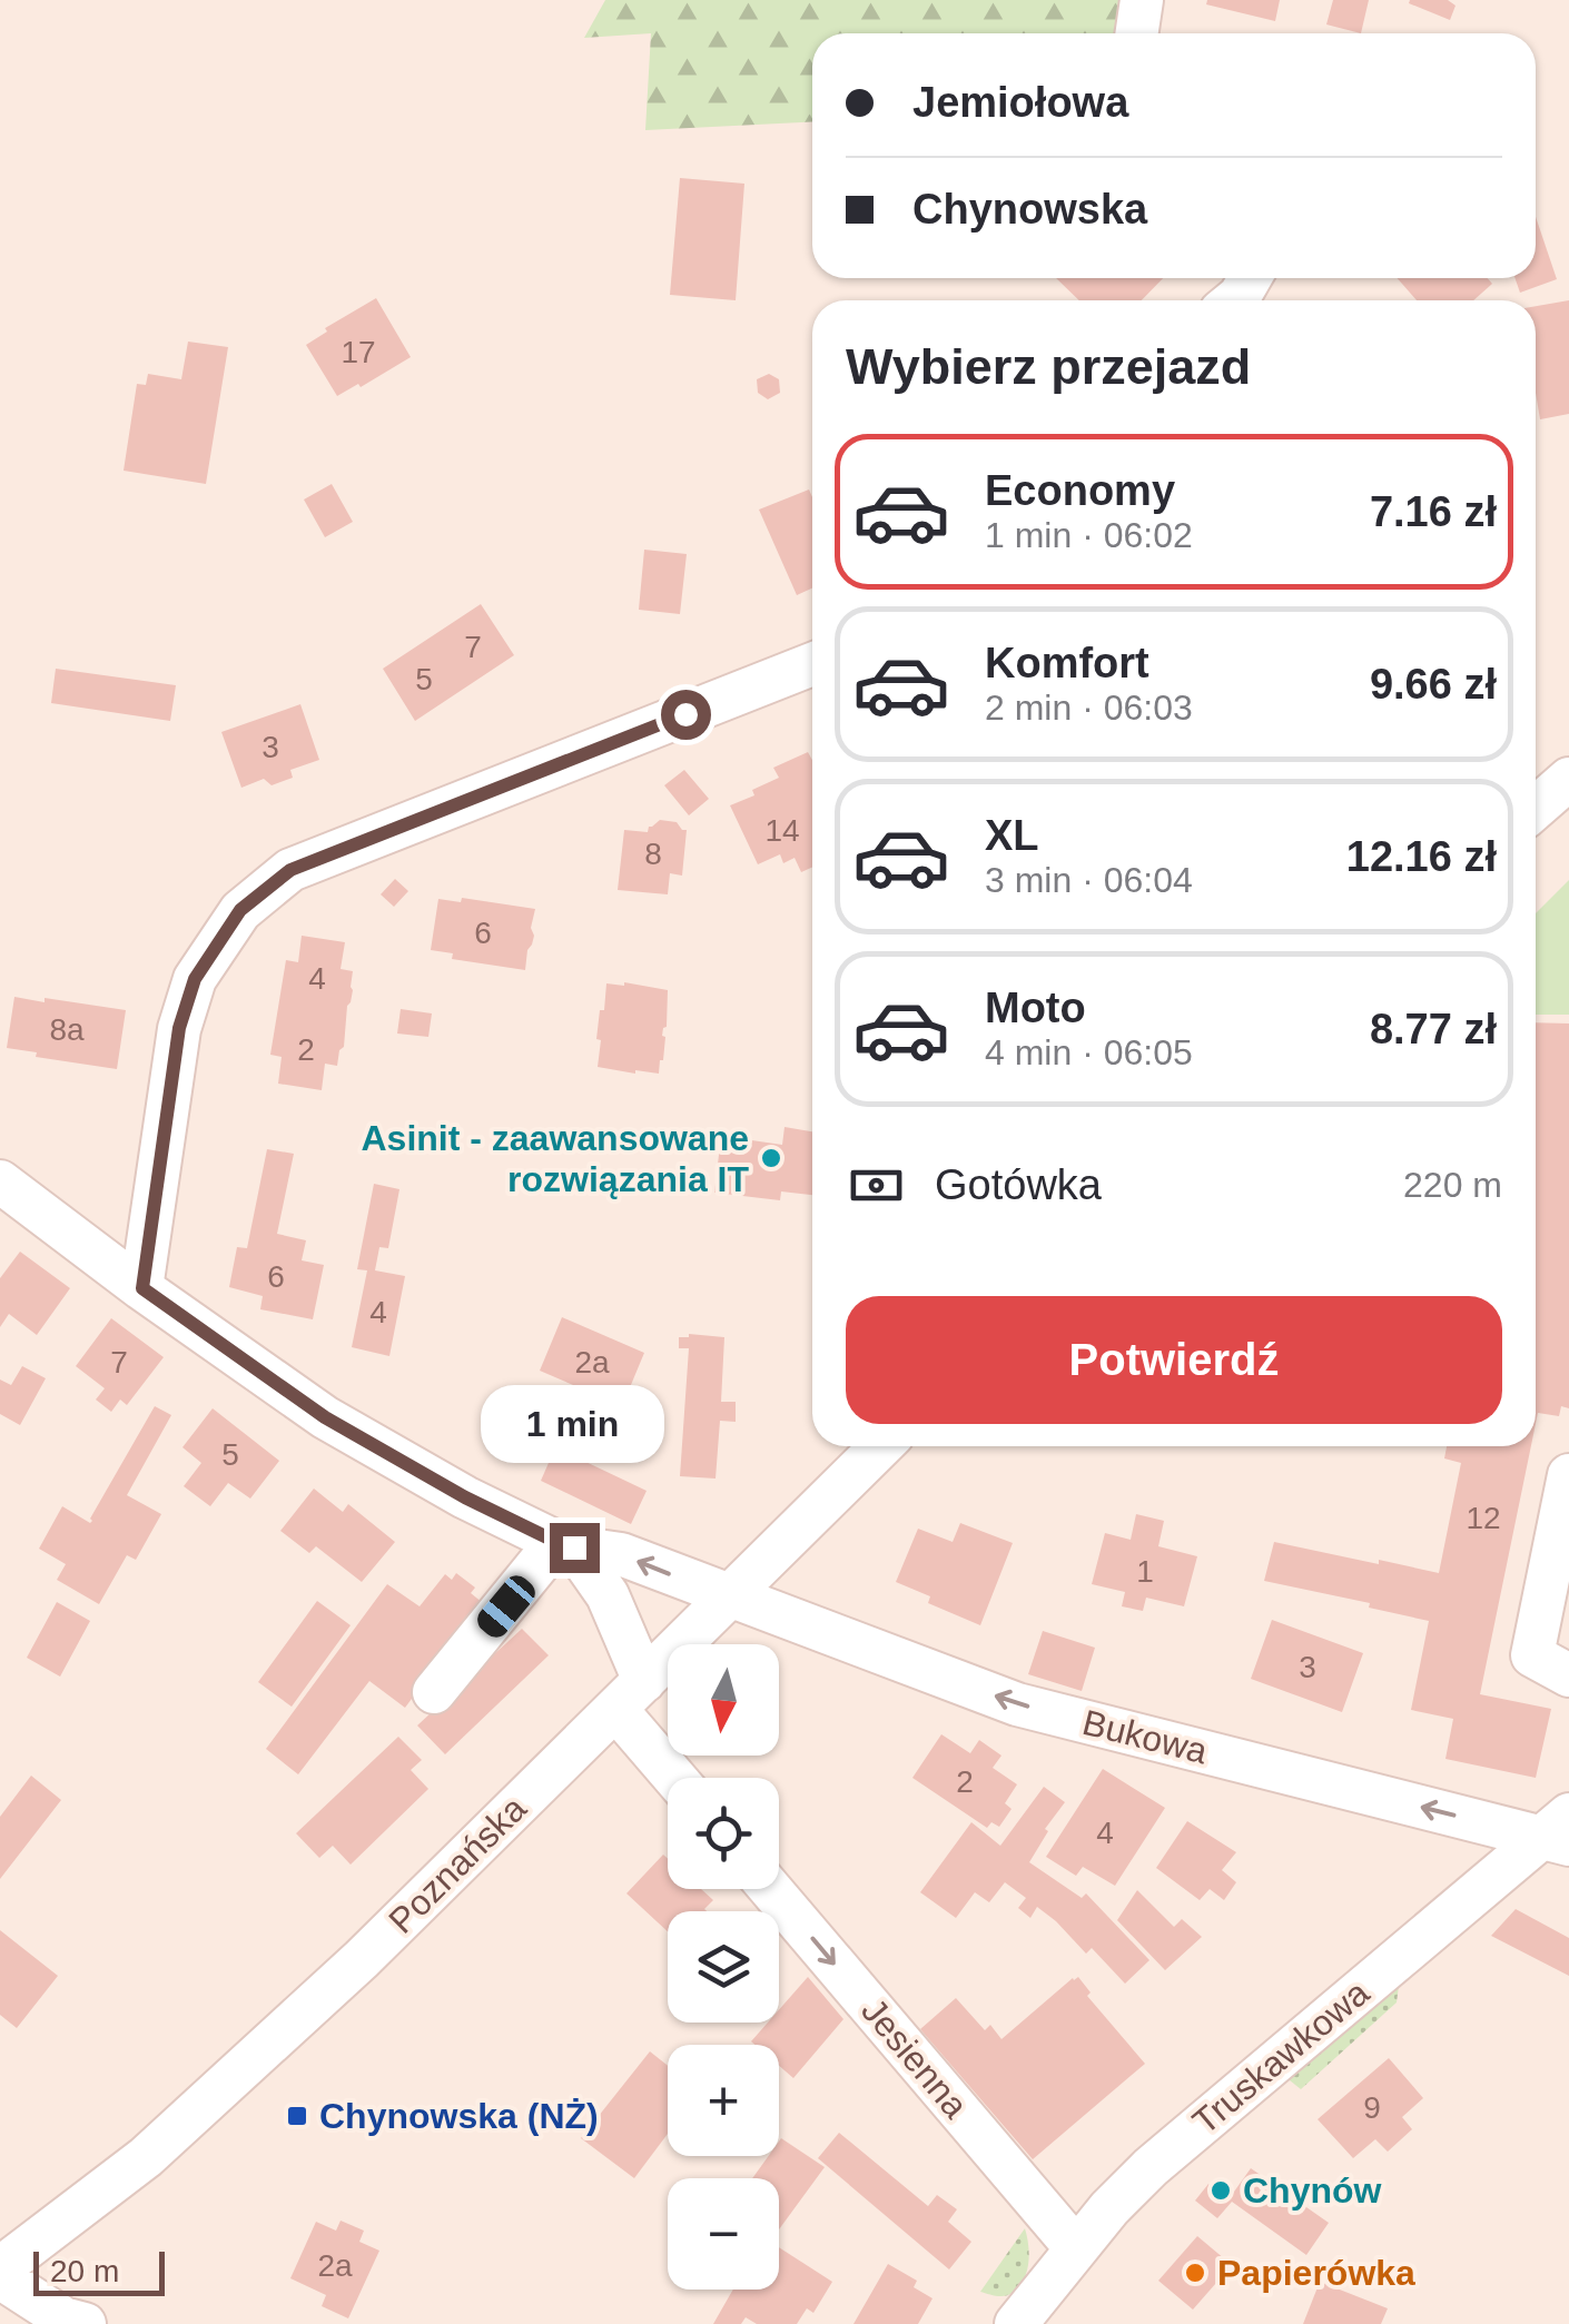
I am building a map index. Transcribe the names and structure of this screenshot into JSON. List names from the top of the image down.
{
  "streets": {
    "street": [
      "Bukowa",
      "Poznańska",
      "Truskawkowa",
      "Jesienna"
    ]
  },
  "crossings": [
    ["Bukowa", "Poznańska"],
    ["Bukowa", "Truskawkowa"],
    ["Truskawkowa", "Jesienna"]
  ],
  "one_way": ["Bukowa", "Jesienna"],
  "places": {
    "other": ["Asinit - zaawansowane rozwiązania IT", "Chynów", "Papierówka"],
    "transit": ["Chynowska (NŻ)"]
  },
  "house_numbers": [
    "17",
    "7",
    "5",
    "3",
    "14",
    "8",
    "6",
    "4",
    "8a",
    "2",
    "6",
    "4",
    "7",
    "2a",
    "5",
    "12",
    "1",
    "3",
    "2",
    "4",
    "9",
    "2a"
  ],
  "scale_bar": "20 m",
  "north": "bottom",
  "page": {
    "banner": ["Jemiołowa", "Chynowska"],
    "heading": "Wybierz przejazd",
    "list": [
      {
        "name": "Economy",
        "note": "1 min · 06:02",
        "value": "7.16 zł"
      },
      {
        "name": "Komfort",
        "note": "2 min · 06:03",
        "value": "9.66 zł"
      },
      {
        "name": "XL",
        "note": "3 min · 06:04",
        "value": "12.16 zł"
      },
      {
        "name": "Moto",
        "note": "4 min · 06:05",
        "value": "8.77 zł"
      }
    ],
    "pay": ["Gotówka", "220 m"],
    "buttons": "Potwierdź",
    "bubble": "1 min",
    "map_buttons": ["+", "−"],
    "scale": "20 m"
  }
}
